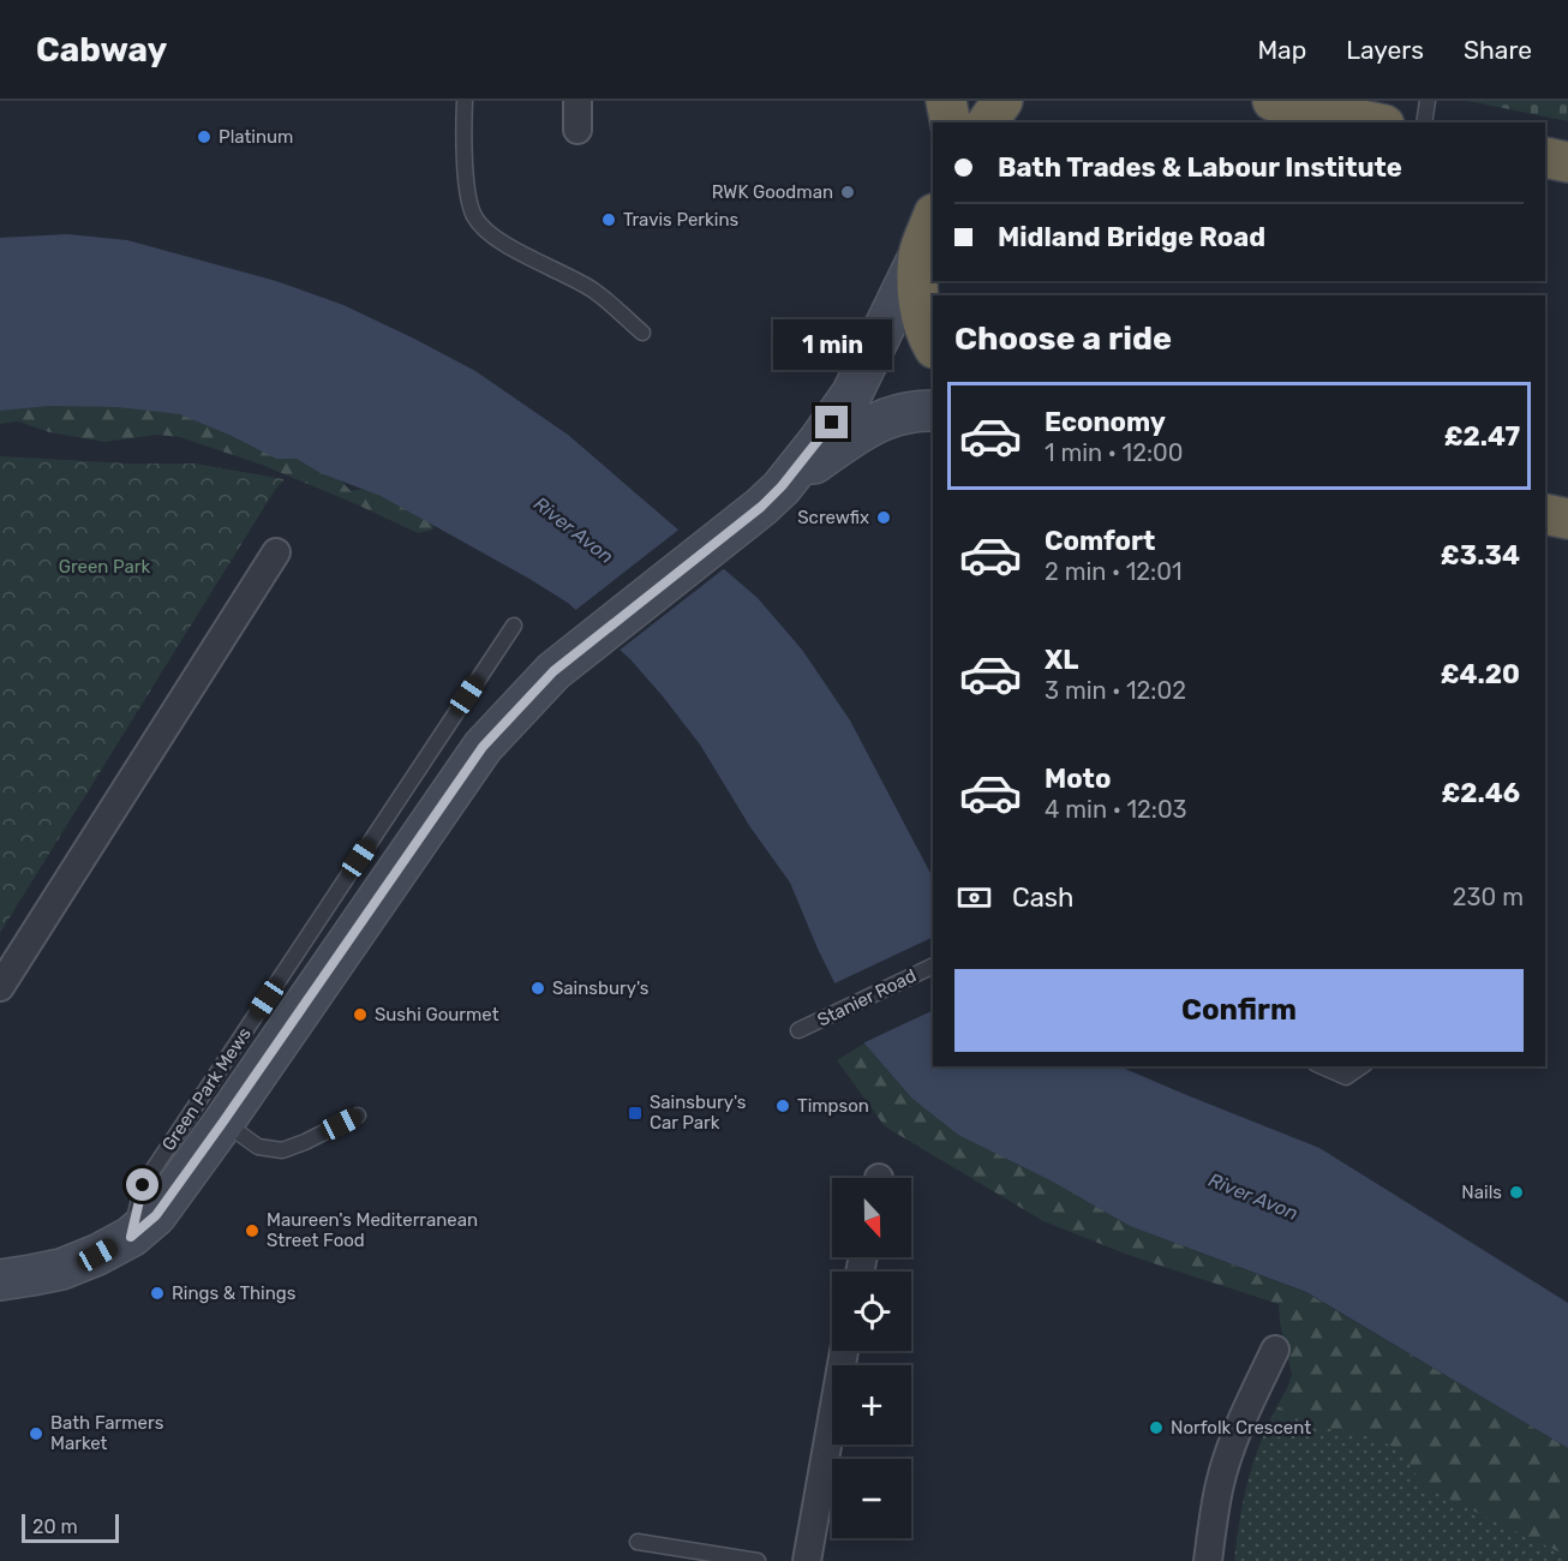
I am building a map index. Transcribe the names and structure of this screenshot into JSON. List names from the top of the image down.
{
  "streets": {
    "lane": ["Stanier Road", "Green Park Mews"]
  },
  "water": ["River Avon"],
  "parks": ["Green Park"],
  "places": {
    "other": [
      "Platinum",
      "RWK Goodman",
      "Travis Perkins",
      "Screwfix",
      "Sainsbury's",
      "Sushi Gourmet",
      "Timpson",
      "Nails",
      "Maureen's Mediterranean Street Food",
      "Rings & Things",
      "Norfolk Crescent",
      "Bath Farmers Market"
    ],
    "transit": ["Sainsbury's Car Park"]
  },
  "scale_bar": "20 m",
  "north": "bottom",
  "page": {
    "header": "Cabway",
    "nav": ["Map", "Layers", "Share"],
    "banner": ["Bath Trades & Labour Institute", "Midland Bridge Road"],
    "heading": "Choose a ride",
    "bubble": "1 min",
    "list": [
      {
        "name": "Economy",
        "note": "1 min · 12:00",
        "value": "£2.47"
      },
      {
        "name": "Comfort",
        "note": "2 min · 12:01",
        "value": "£3.34"
      },
      {
        "name": "XL",
        "note": "3 min · 12:02",
        "value": "£4.20"
      },
      {
        "name": "Moto",
        "note": "4 min · 12:03",
        "value": "£2.46"
      }
    ],
    "pay": ["Cash", "230 m"],
    "buttons": "Confirm",
    "map_buttons": ["+", "−"],
    "scale": "20 m"
  }
}
